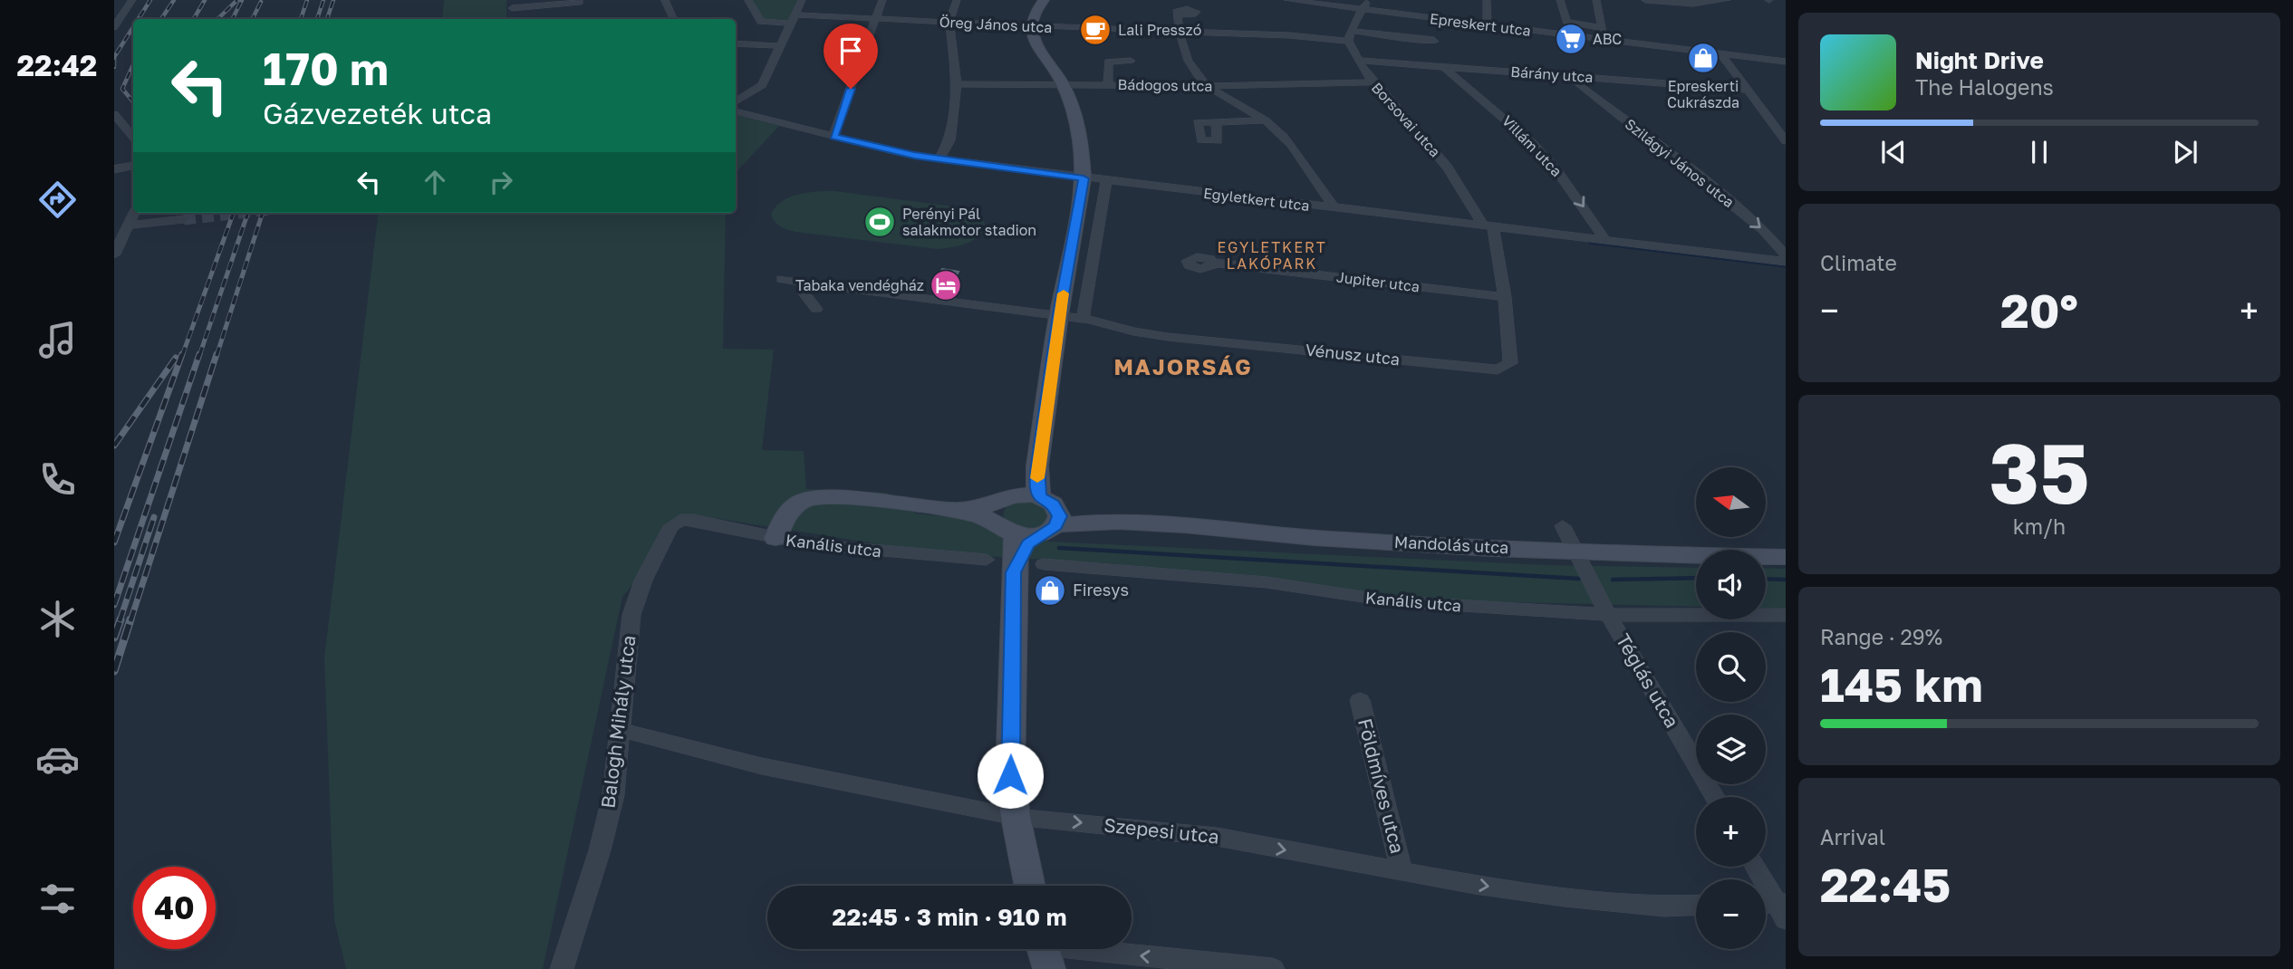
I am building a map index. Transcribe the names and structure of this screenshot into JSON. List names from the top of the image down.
{
  "streets": {
    "street": [
      "Öreg János utca",
      "Epreskert utca",
      "Bárány utca",
      "Bádogos utca",
      "Borsovai utca",
      "Villám utca",
      "Szilágyi János utca",
      "Egyletkert utca",
      "Jupiter utca",
      "Vénusz utca",
      "Mandolás utca",
      "Kanális utca",
      "Téglás utca",
      "Balogh Mihály utca",
      "Földmíves utca",
      "Szepesi utca"
    ]
  },
  "crossings": [
    ["Öreg János utca", "Borsovai utca"],
    ["Bárány utca", "Borsovai utca"],
    ["Bárány utca", "Villám utca"],
    ["Bárány utca", "Szilágyi János utca"],
    ["Bádogos utca", "Borsovai utca"],
    ["Borsovai utca", "Egyletkert utca"],
    ["Borsovai utca", "Vénusz utca"],
    ["Villám utca", "Egyletkert utca"],
    ["Egyletkert utca", "Vénusz utca"],
    ["Jupiter utca", "Vénusz utca"],
    ["Mandolás utca", "Téglás utca"],
    ["Kanális utca", "Téglás utca"],
    ["Kanális utca", "Balogh Mihály utca"],
    ["Balogh Mihály utca", "Szepesi utca"],
    ["Földmíves utca", "Szepesi utca"]
  ],
  "one_way": ["Villám utca"],
  "districts": ["EGYLETKERT LAKÓPARK", "MAJORSÁG"],
  "places": {
    "cafe": ["Lali Presszó"],
    "supermarket": ["ABC"],
    "shop": ["Epreskerti Cukrászda", "Firesys"],
    "sports": ["Perényi Pál salakmotor stadion"],
    "hotel": ["Tabaka vendégház"]
  },
  "north": "left",
  "page": {
    "tabs": "22:42",
    "turn": ["170 m", "Gázvezeték utca"],
    "song": ["Night Drive", "The Halogens"],
    "tile": [
      "Climate",
      ["35", "km/h"],
      ["Range · 29%", "145 km"],
      ["Arrival", "22:45"]
    ],
    "heat": ["−", "20°", "+"],
    "map_buttons": ["+", "−"],
    "limit": "40",
    "trip": "22:45 · 3 min · 910 m"
  }
}
